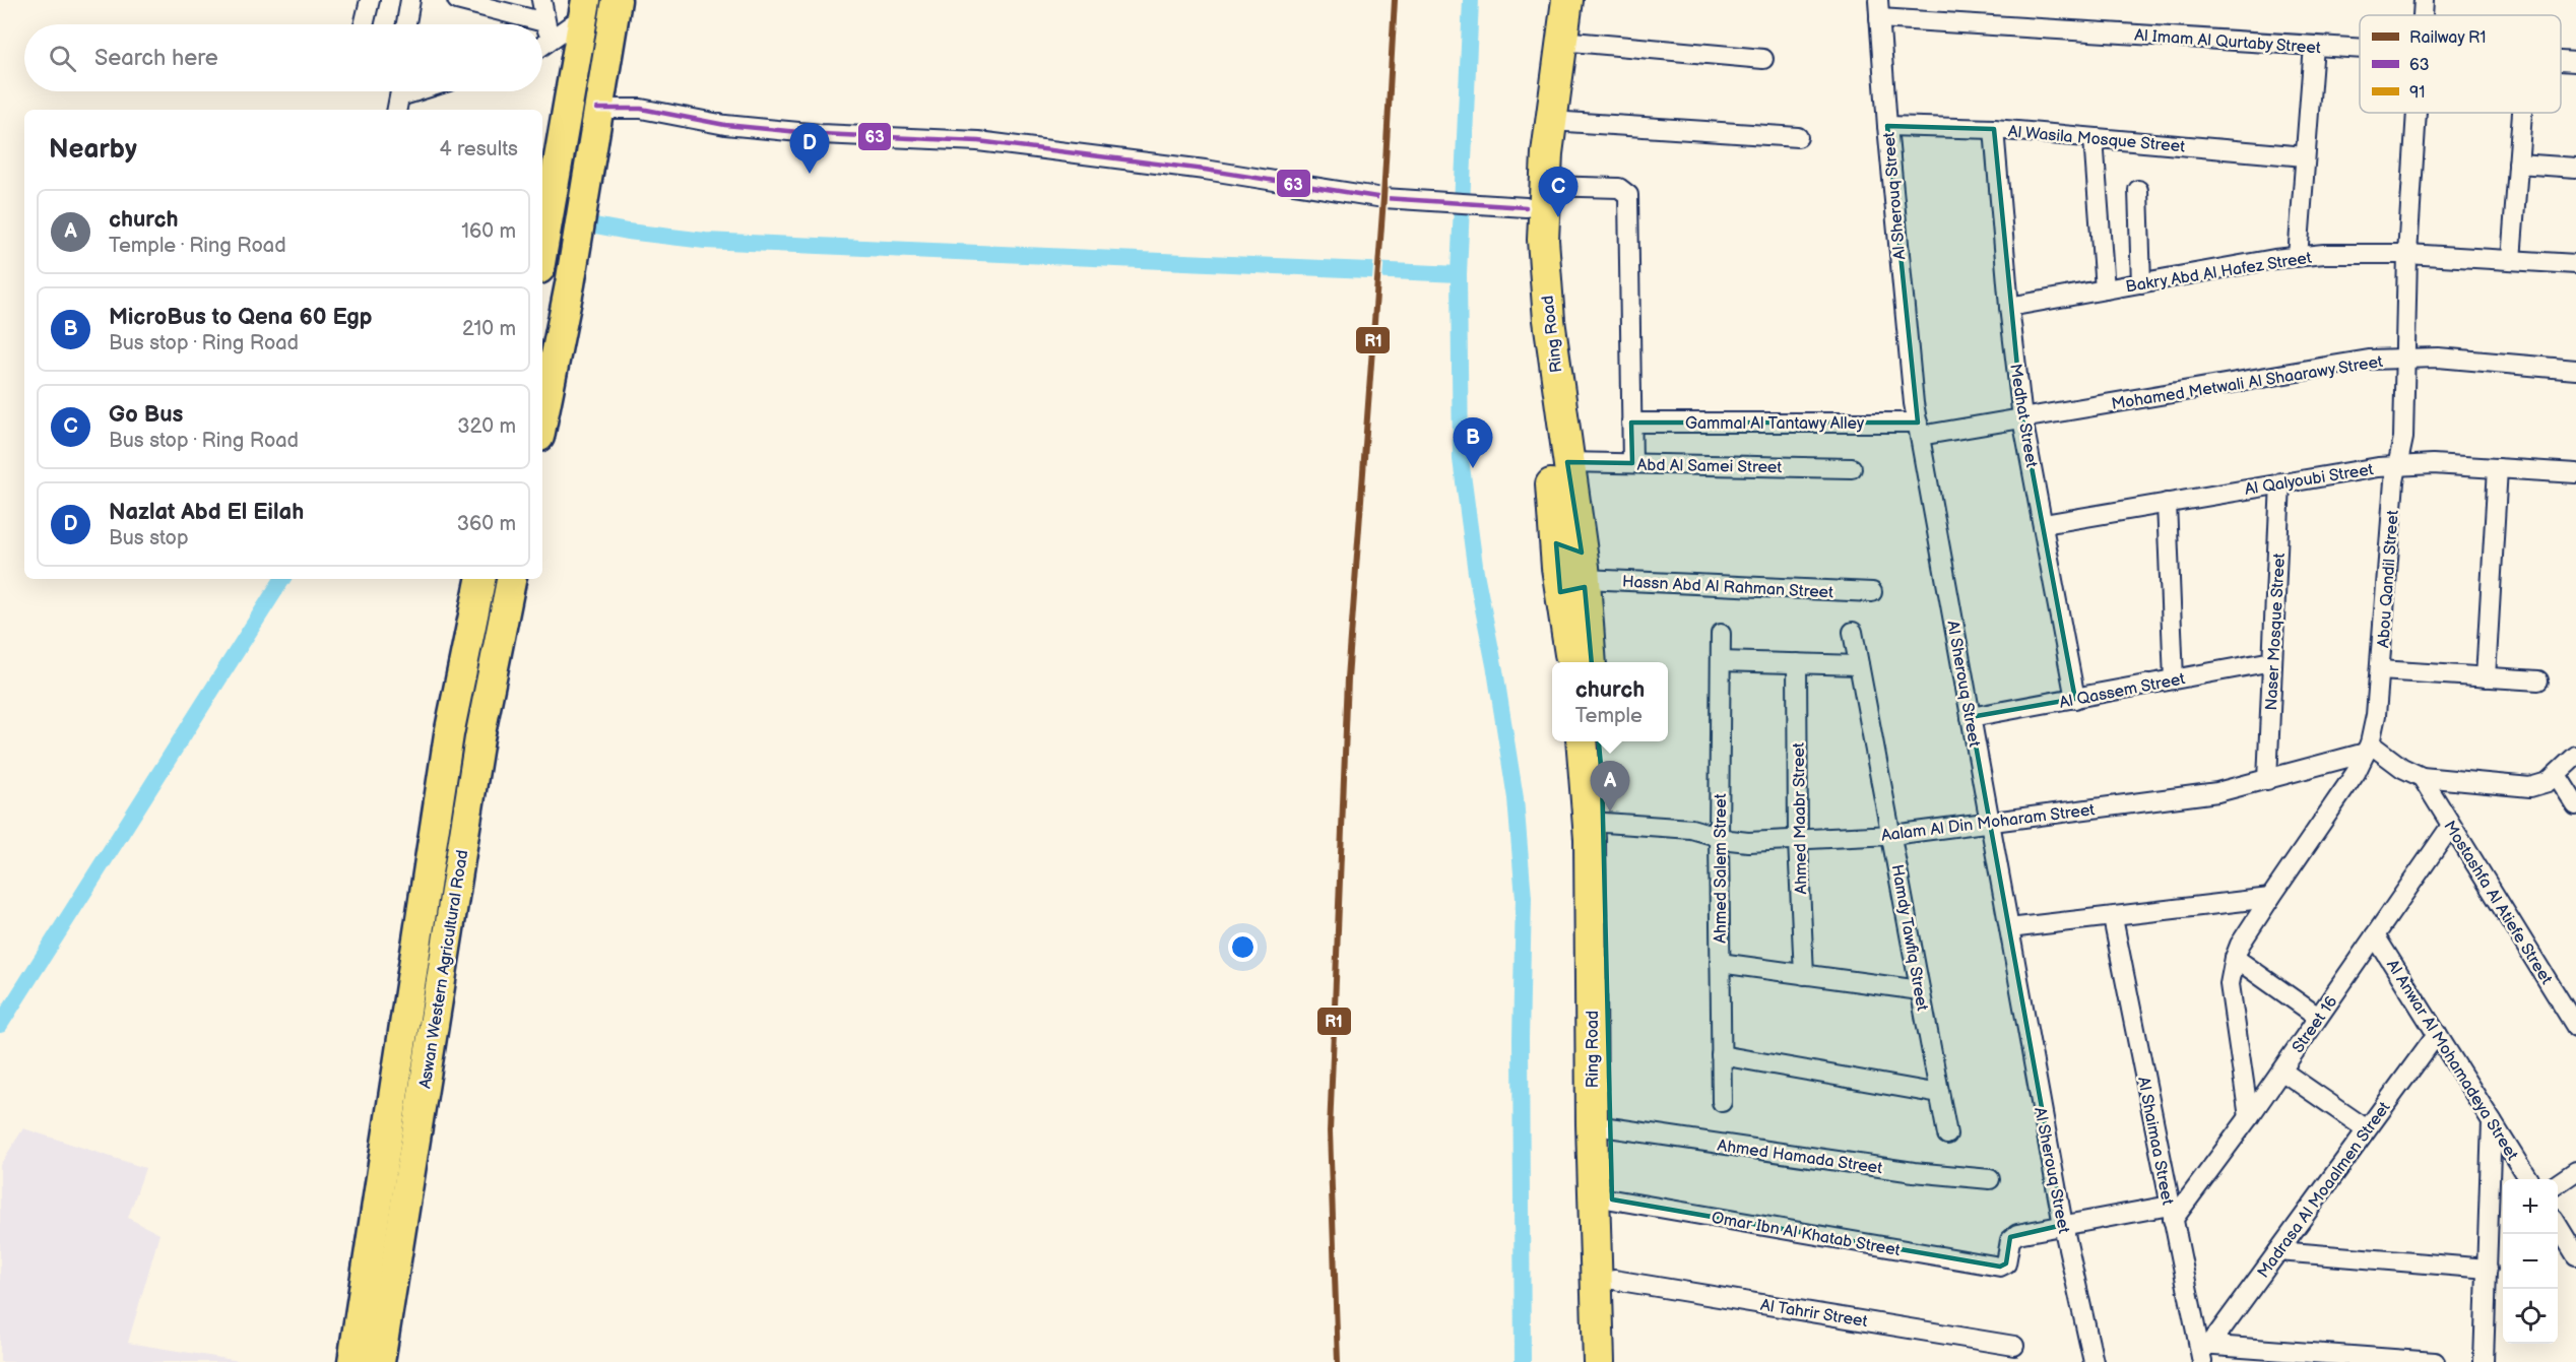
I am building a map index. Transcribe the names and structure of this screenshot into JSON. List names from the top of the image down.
{
  "streets": {
    "highway": ["Ring Road"],
    "main road": ["Aswan Western Agricultural Road"],
    "street": [
      "Al Imam Al Qurtaby Street",
      "Al Wasila Mosque Street",
      "Al Sherouq Street",
      "Bakry Abd Al Hafez Street",
      "Mohamed Metwali Al Shaarawy Street",
      "Medhat Street",
      "Gammal Al Tantawy Alley",
      "Abd Al Samei Street",
      "Al Qalyoubi Street",
      "Abou Qandil Street",
      "Hassn Abd Al Rahman Street",
      "Naser Mosque Street",
      "Al Qassem Street",
      "Ahmed Maabr Street",
      "Aalam Al Din Moharam Street",
      "Ahmed Salem Street",
      "Mostashfa Al Atiefe Street",
      "Hamdy Tawfiq Street",
      "Street 16",
      "Al Anwar Al Mohamadeya Street",
      "Al Shaimaa Street",
      "Ahmed Hamada Street",
      "Madrasa Al Moaalmen Street",
      "Omar Ibn Al Khatab Street",
      "Al Tahrir Street"
    ]
  },
  "crossings": [
    ["Al Imam Al Qurtaby Street", "Al Sherouq Street"],
    ["Al Wasila Mosque Street", "Al Sherouq Street"],
    ["Al Wasila Mosque Street", "Medhat Street"],
    ["Al Sherouq Street", "Mohamed Metwali Al Shaarawy Street"],
    ["Al Sherouq Street", "Gammal Al Tantawy Alley"],
    ["Al Sherouq Street", "Al Qassem Street"],
    ["Al Sherouq Street", "Aalam Al Din Moharam Street"],
    ["Al Sherouq Street", "Omar Ibn Al Khatab Street"],
    ["Bakry Abd Al Hafez Street", "Medhat Street"],
    ["Bakry Abd Al Hafez Street", "Abou Qandil Street"],
    ["Ring Road", "Abd Al Samei Street"],
    ["Ring Road", "Hassn Abd Al Rahman Street"],
    ["Ring Road", "Aalam Al Din Moharam Street"],
    ["Ring Road", "Ahmed Hamada Street"],
    ["Ring Road", "Omar Ibn Al Khatab Street"],
    ["Ring Road", "Al Tahrir Street"],
    ["Mohamed Metwali Al Shaarawy Street", "Medhat Street"],
    ["Mohamed Metwali Al Shaarawy Street", "Gammal Al Tantawy Alley"],
    ["Mohamed Metwali Al Shaarawy Street", "Abou Qandil Street"],
    ["Medhat Street", "Al Qalyoubi Street"],
    ["Medhat Street", "Al Qassem Street"],
    ["Al Qalyoubi Street", "Abou Qandil Street"],
    ["Al Qalyoubi Street", "Naser Mosque Street"],
    ["Abou Qandil Street", "Aalam Al Din Moharam Street"],
    ["Abou Qandil Street", "Street 16"],
    ["Naser Mosque Street", "Al Qassem Street"],
    ["Naser Mosque Street", "Aalam Al Din Moharam Street"],
    ["Ahmed Maabr Street", "Aalam Al Din Moharam Street"],
    ["Aalam Al Din Moharam Street", "Ahmed Salem Street"],
    ["Aalam Al Din Moharam Street", "Hamdy Tawfiq Street"],
    ["Mostashfa Al Atiefe Street", "Street 16"],
    ["Street 16", "Al Anwar Al Mohamadeya Street"],
    ["Street 16", "Al Shaimaa Street"],
    ["Al Anwar Al Mohamadeya Street", "Madrasa Al Moaalmen Street"],
    ["Al Shaimaa Street", "Madrasa Al Moaalmen Street"]
  ],
  "lines": ["rail line R1", "transit line 63"],
  "legend": ["Railway R1", "63", "91"],
  "page": {
    "search": "Search here",
    "heading": ["Nearby", "4 results"],
    "pins": [
      "D",
      "C",
      "B",
      "A"
    ],
    "list": [
      {
        "mark": "A",
        "name": "church",
        "note": "Temple · Ring Road",
        "value": "160 m"
      },
      {
        "mark": "B",
        "name": "MicroBus to Qena 60 Egp",
        "note": "Bus stop · Ring Road",
        "value": "210 m"
      },
      {
        "mark": "C",
        "name": "Go Bus",
        "note": "Bus stop · Ring Road",
        "value": "320 m"
      },
      {
        "mark": "D",
        "name": "Nazlat Abd El Eilah",
        "note": "Bus stop",
        "value": "360 m"
      }
    ],
    "popup": ["church", "Temple"],
    "map_buttons": ["+", "−"]
  }
}
